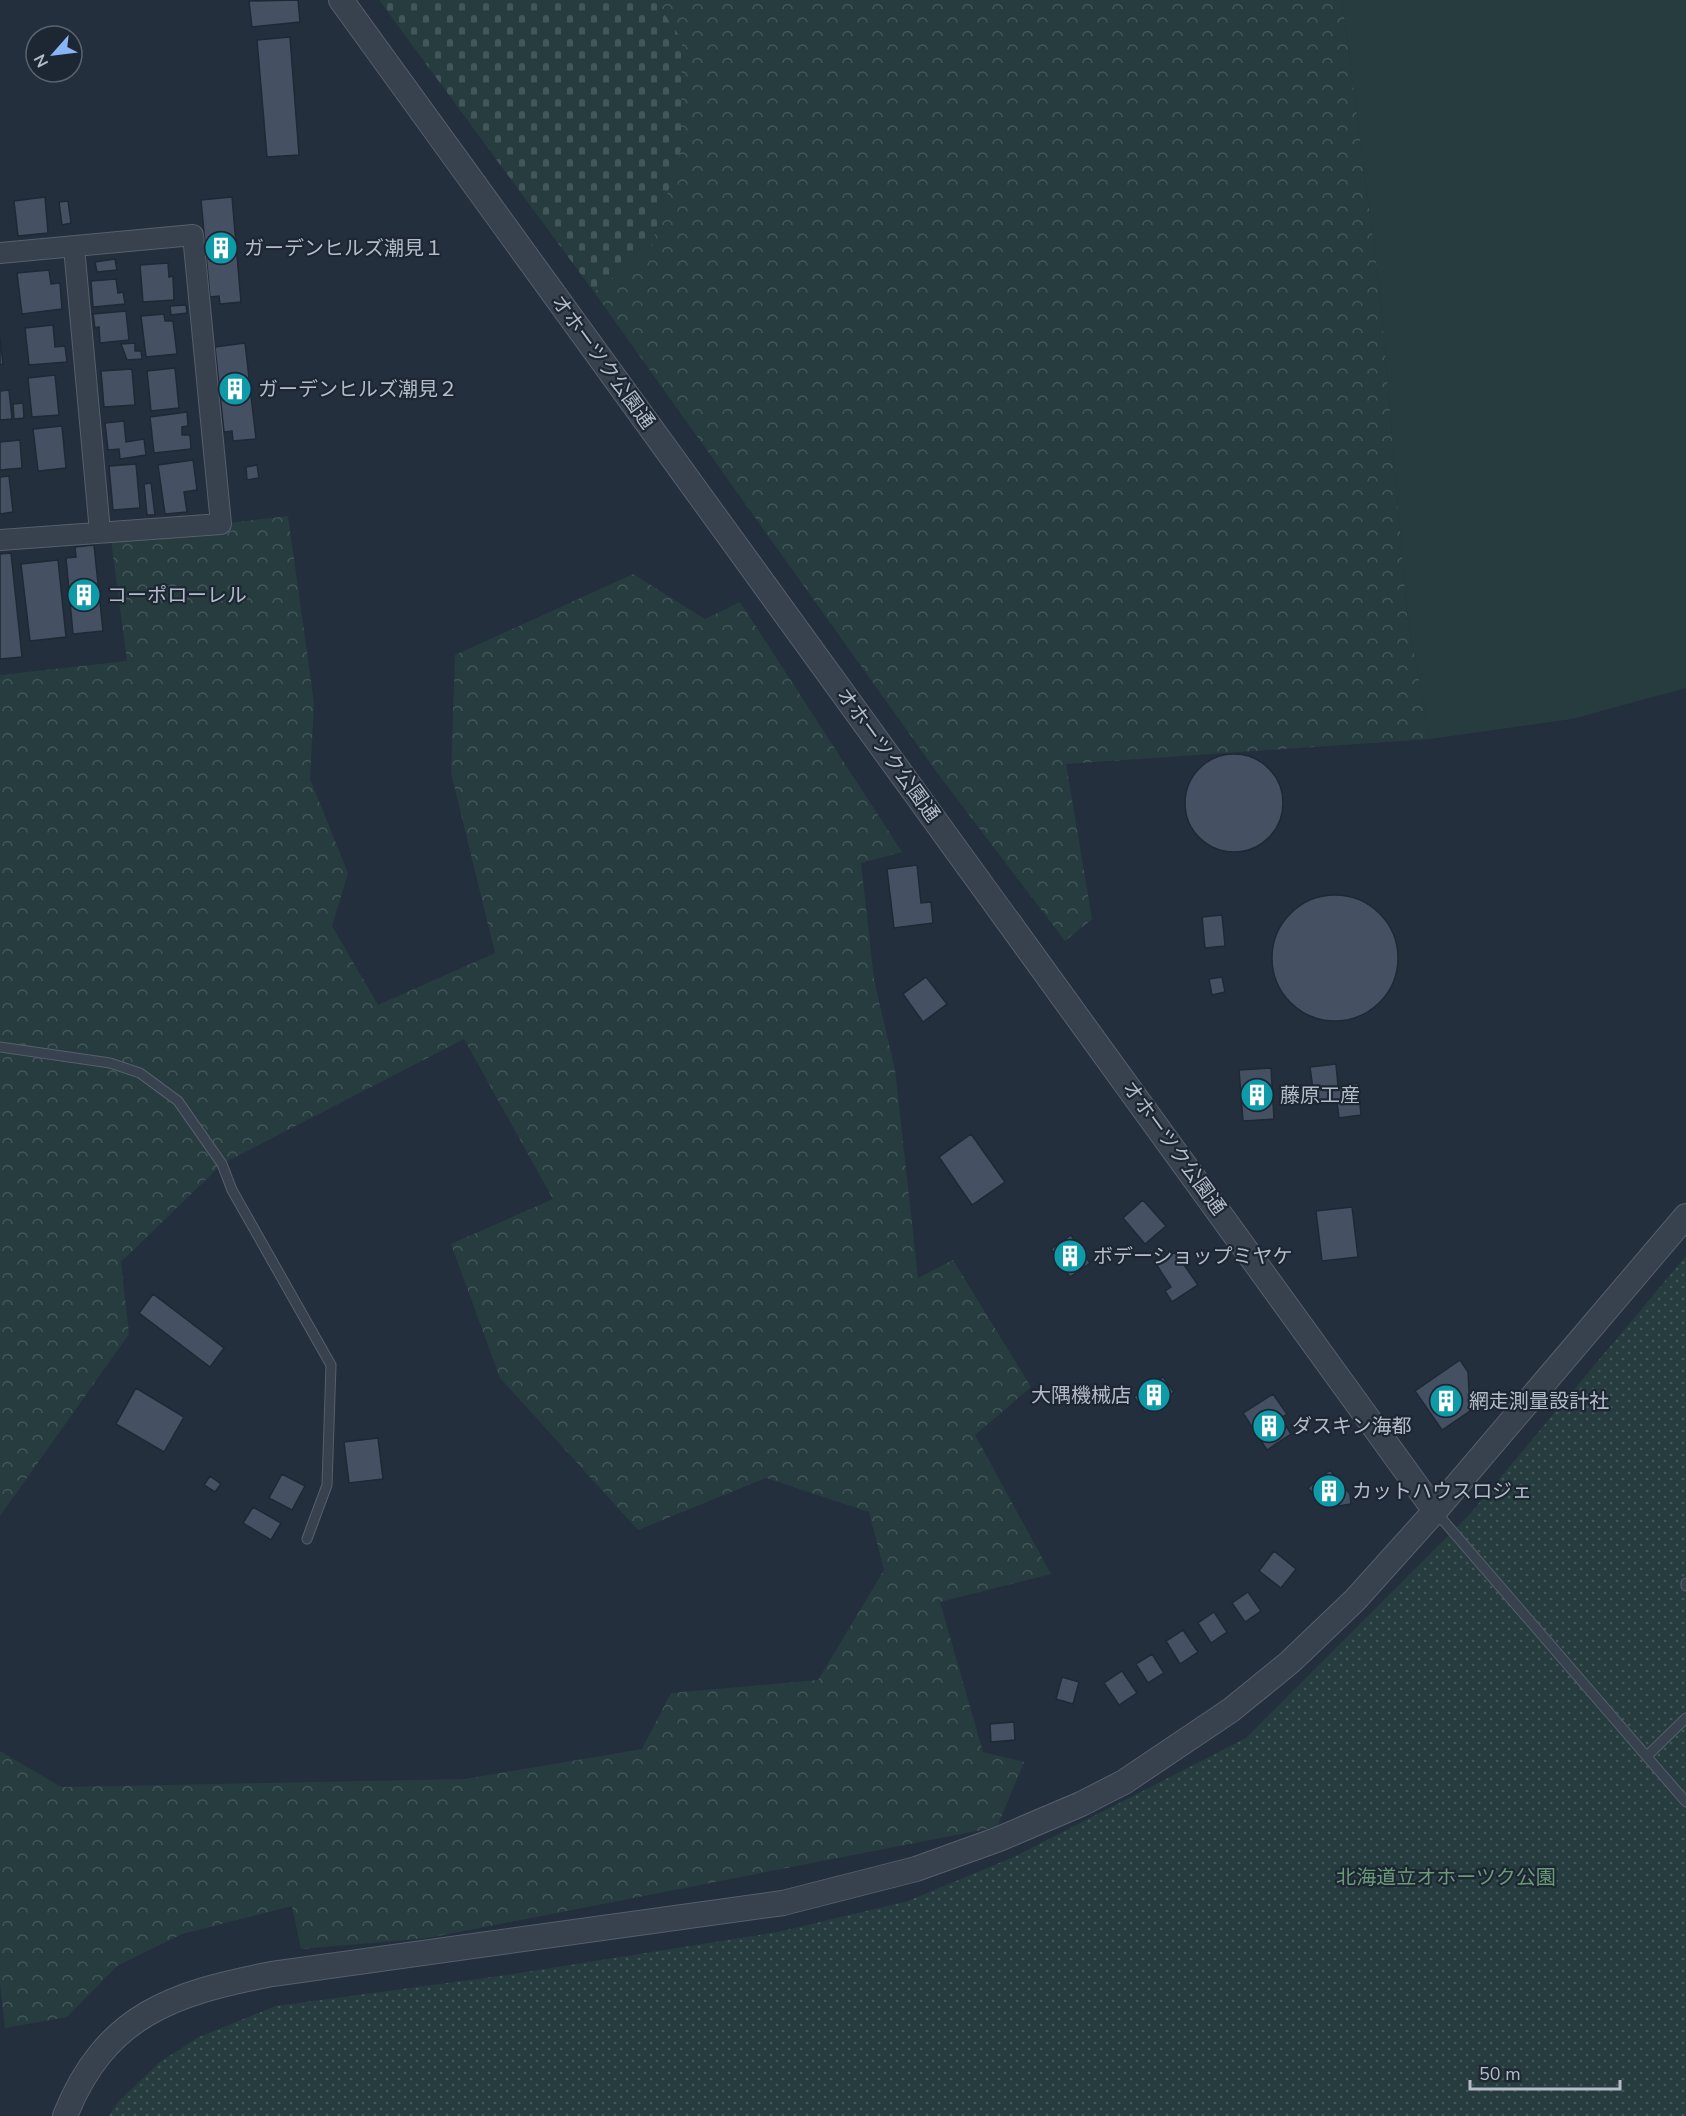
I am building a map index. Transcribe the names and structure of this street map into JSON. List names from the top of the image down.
{
  "streets": {
    "street": ["オホーツク公園通"]
  },
  "parks": ["北海道立オホーツク公園"],
  "places": {
    "building": [
      "ガーデンヒルズ潮見１",
      "ガーデンヒルズ潮見２",
      "コーポローレル",
      "藤原工産",
      "ボデーショップミヤケ",
      "大隅機械店",
      "網走測量設計社",
      "ダスキン海都",
      "カットハウスロジェ"
    ]
  },
  "scale_bar": "50 m",
  "north": "bottom left"
}
